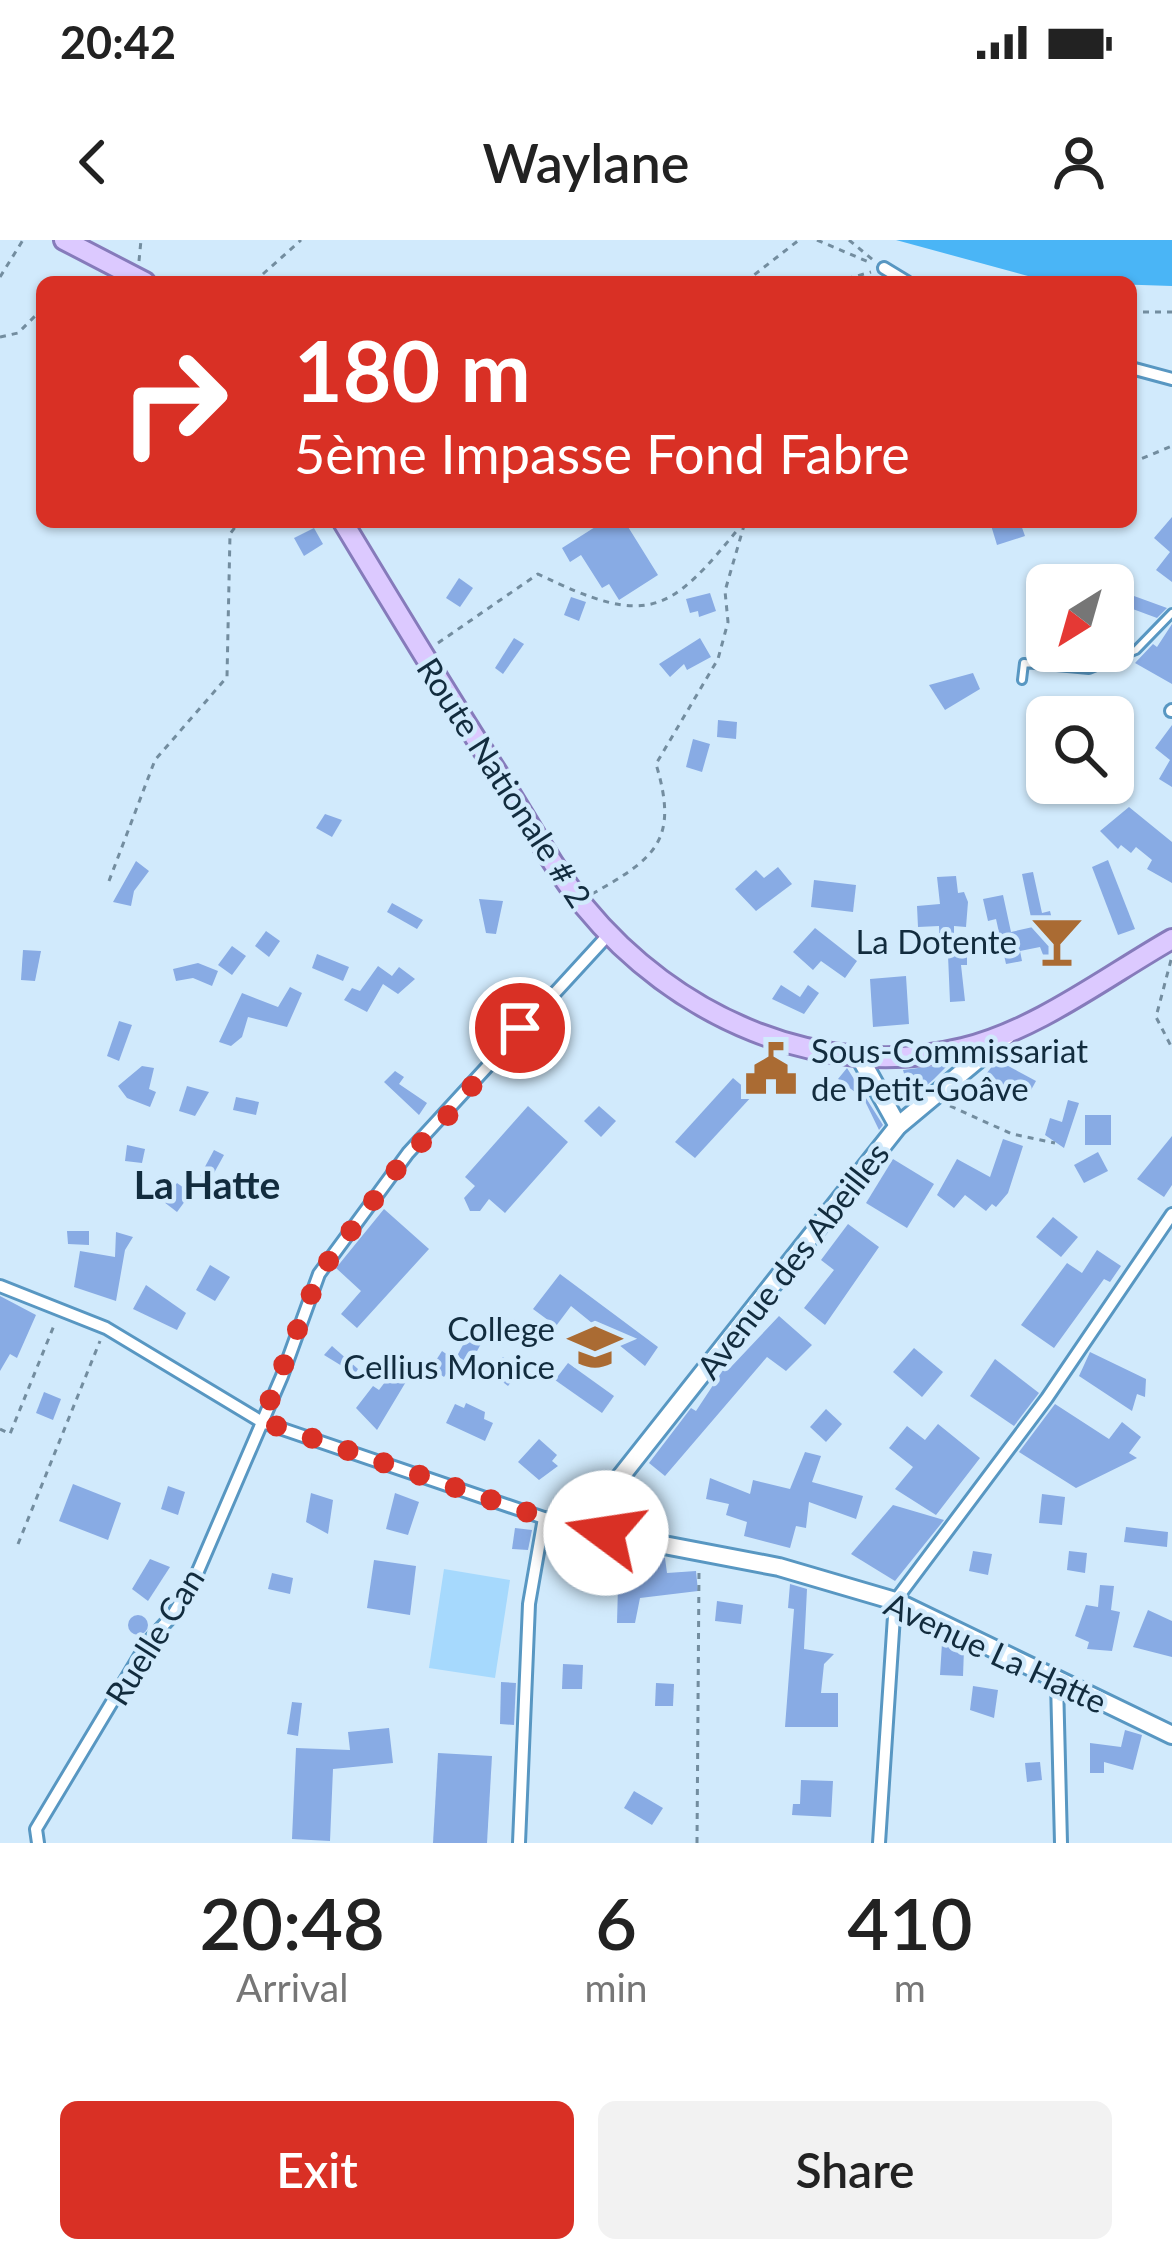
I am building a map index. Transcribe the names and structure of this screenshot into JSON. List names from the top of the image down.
{
  "streets": {
    "main road": ["Route Nationale # 2"],
    "street": ["Avenue des Abeilles", "Ruelle Can", "Avenue La Hatte"]
  },
  "crossings": [
    ["Route Nationale # 2", "Avenue des Abeilles"],
    ["Route Nationale # 2", "Ruelle Can"],
    ["Avenue des Abeilles", "Avenue La Hatte"]
  ],
  "districts": ["La Hatte"],
  "places": {
    "bar": ["La Dotente"],
    "public building": ["Sous-Commissariat de Petit-Goâve"],
    "school or university": ["College Cellius Monice"]
  },
  "north": "bottom left",
  "page": {
    "status": "20:42",
    "header": "Waylane",
    "turn": ["180 m", "5ème Impasse Fond Fabre"],
    "eta": [
      "20:48",
      "Arrival",
      "6",
      "min",
      "410",
      "m"
    ],
    "buttons": ["Exit", "Share"]
  }
}
